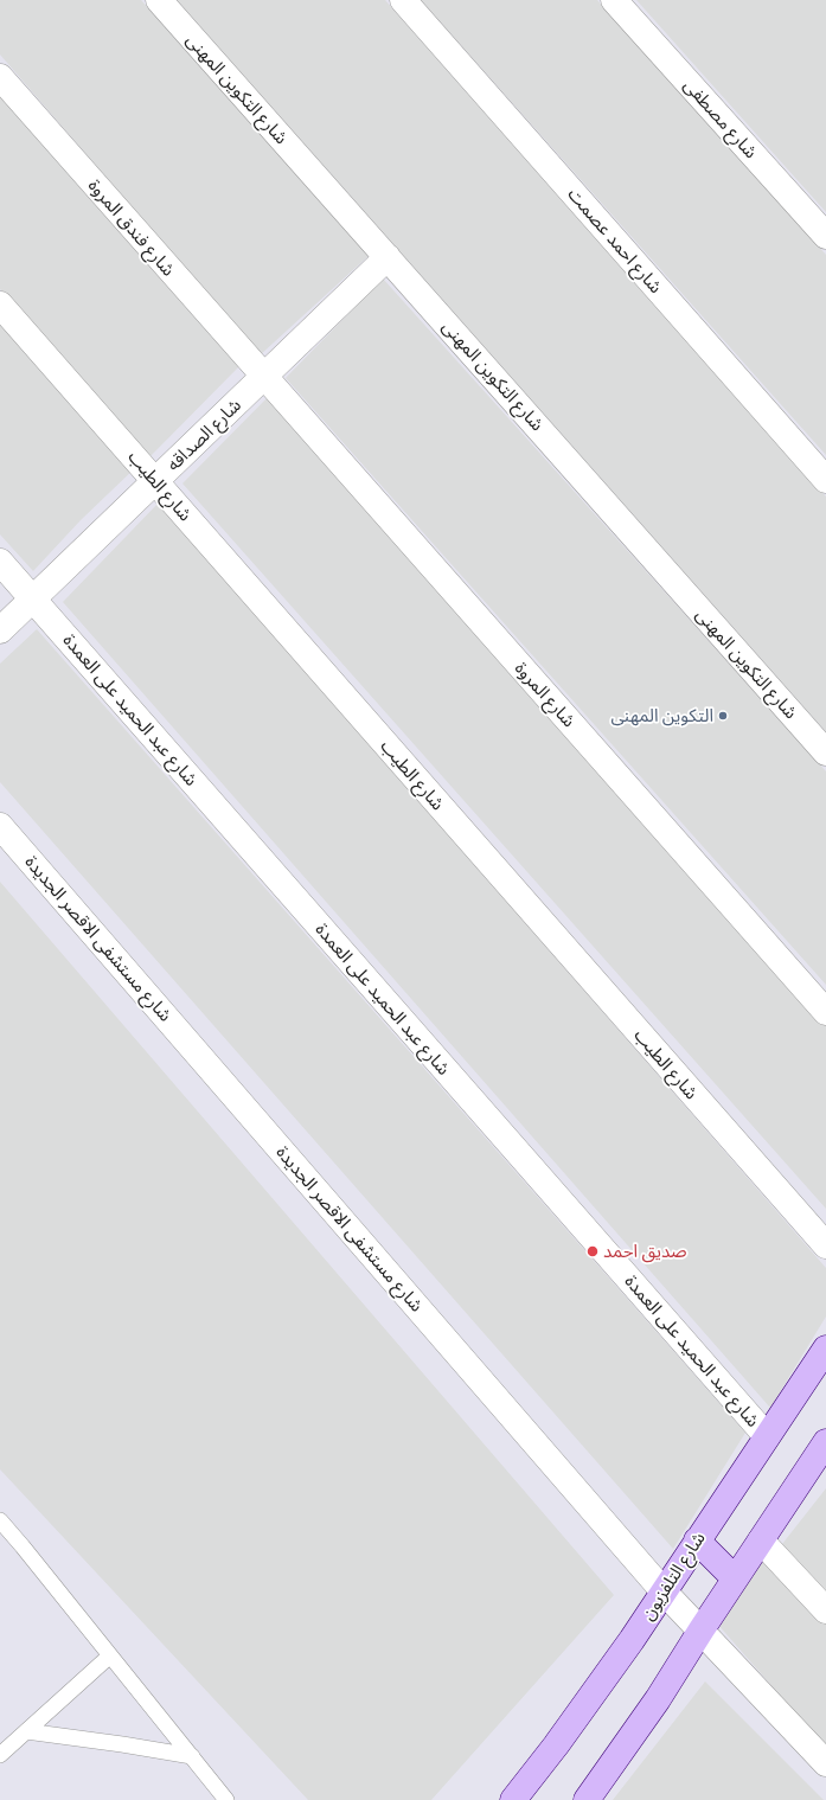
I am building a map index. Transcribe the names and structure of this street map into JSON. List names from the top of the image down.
{
  "streets": {
    "main road": ["شارع التلفزيون"],
    "street": [
      "شارع التكوين المهنى",
      "شارع مصطفى",
      "شارع فندق المروة",
      "شارع احمد عصمت",
      "شارع الصداقه",
      "شارع الطيب",
      "شارع المروة",
      "شارع عبد الحميد على العمدة",
      "شارع مستشفى الاقصر الجديدة"
    ]
  },
  "crossings": [
    ["شارع التكوين المهنى", "شارع الصداقه"],
    ["شارع فندق المروة", "شارع الصداقه"],
    ["شارع فندق المروة", "شارع المروة"],
    ["شارع الصداقه", "شارع الطيب"],
    ["شارع الصداقه", "شارع المروة"],
    ["شارع الصداقه", "شارع عبد الحميد على العمدة"],
    ["شارع عبد الحميد على العمدة", "شارع التلفزيون"],
    ["شارع مستشفى الاقصر الجديدة", "شارع التلفزيون"]
  ],
  "places": ["التكوين المهنى", "صديق احمد"]
}
